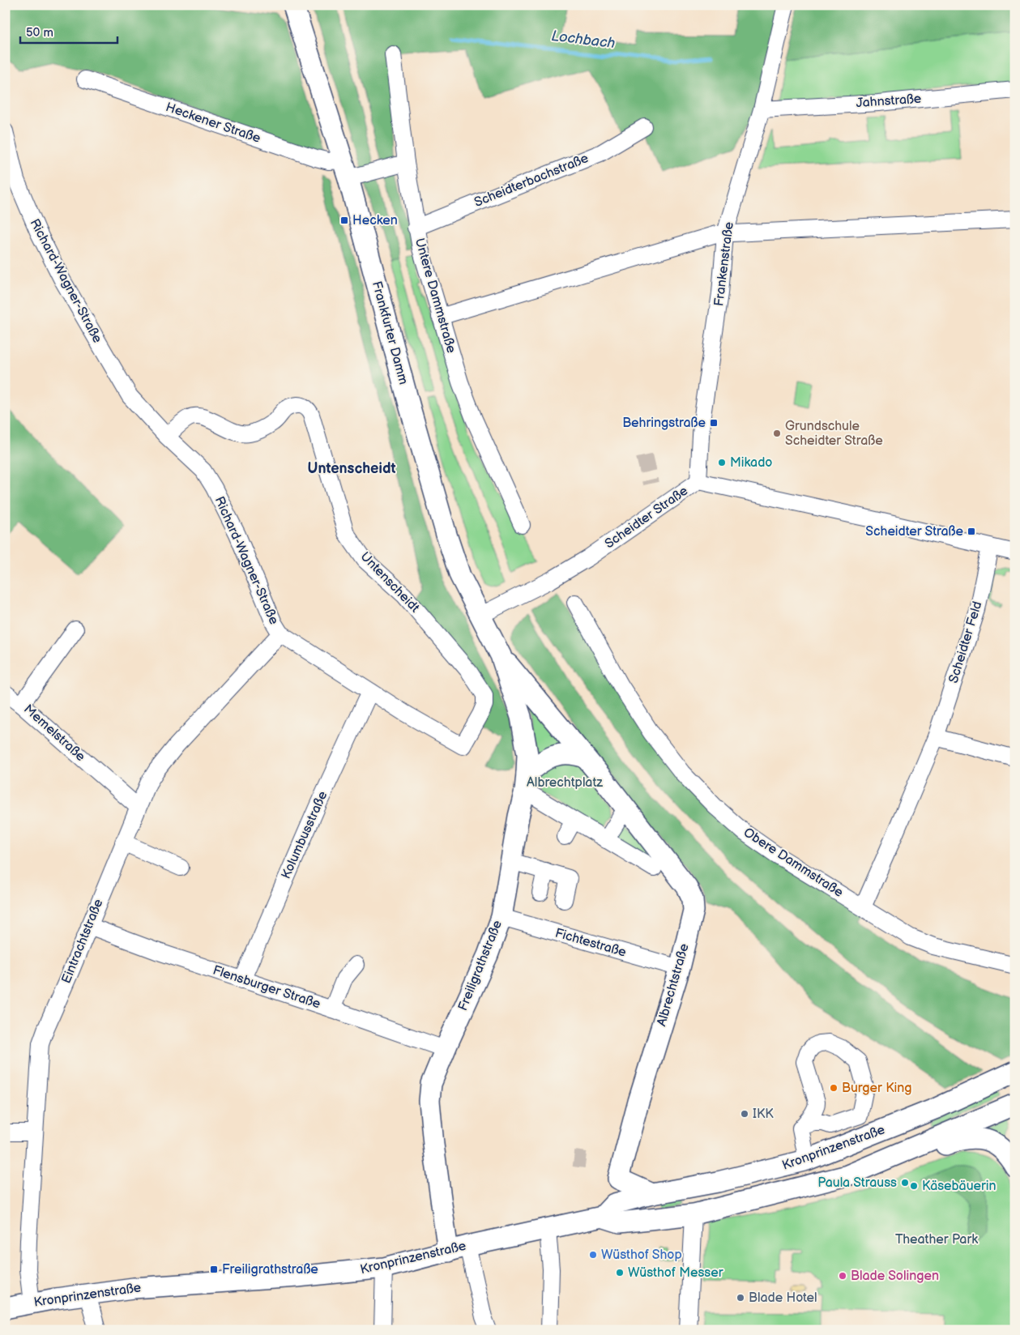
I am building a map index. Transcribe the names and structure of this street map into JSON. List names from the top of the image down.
{
  "streets": {
    "main road": [
      "Frankfurter Damm",
      "Freiligrathstraße",
      "Albrechtstraße",
      "Kronprinzenstraße"
    ],
    "street": [
      "Jahnstraße",
      "Heckener Straße",
      "Scheidterbachstraße",
      "Frankenstraße",
      "Richard-Wagner-Straße",
      "Untere Dammstraße",
      "Scheidter Straße",
      "Untenscheidt",
      "Scheidter Feld",
      "Memelstraße",
      "Kolumbusstraße",
      "Obere Dammstraße",
      "Eintrachtstraße",
      "Fichtestraße",
      "Flensburger Straße"
    ]
  },
  "crossings": [
    ["Jahnstraße", "Frankenstraße"],
    ["Heckener Straße", "Untere Dammstraße"],
    ["Heckener Straße", "Frankfurter Damm"],
    ["Scheidterbachstraße", "Untere Dammstraße"],
    ["Frankenstraße", "Scheidter Straße"],
    ["Richard-Wagner-Straße", "Untenscheidt"],
    ["Richard-Wagner-Straße", "Kolumbusstraße"],
    ["Richard-Wagner-Straße", "Eintrachtstraße"],
    ["Frankfurter Damm", "Scheidter Straße"],
    ["Frankfurter Damm", "Freiligrathstraße"],
    ["Frankfurter Damm", "Albrechtstraße"],
    ["Scheidter Straße", "Scheidter Feld"],
    ["Scheidter Feld", "Obere Dammstraße"],
    ["Memelstraße", "Eintrachtstraße"],
    ["Kolumbusstraße", "Flensburger Straße"],
    ["Eintrachtstraße", "Flensburger Straße"],
    ["Eintrachtstraße", "Kronprinzenstraße"],
    ["Fichtestraße", "Freiligrathstraße"],
    ["Fichtestraße", "Albrechtstraße"],
    ["Freiligrathstraße", "Albrechtstraße"],
    ["Freiligrathstraße", "Flensburger Straße"],
    ["Freiligrathstraße", "Kronprinzenstraße"],
    ["Albrechtstraße", "Kronprinzenstraße"]
  ],
  "districts": ["Untenscheidt"],
  "water": ["Lochbach"],
  "parks": ["Albrechtplatz", "Theather Park"],
  "places": {
    "transit": [
      "Hecken",
      "Behringstraße",
      "Scheidter Straße",
      "Freiligrathstraße"
    ],
    "other": [
      "Grundschule Scheidter Straße",
      "Mikado",
      "Burger King",
      "IKK",
      "Paula Strauss",
      "Käsebäuerin",
      "Wüsthof Shop",
      "Wüsthof Messer",
      "Blade Solingen",
      "Blade Hotel"
    ]
  },
  "scale_bar": "50 m"
}
